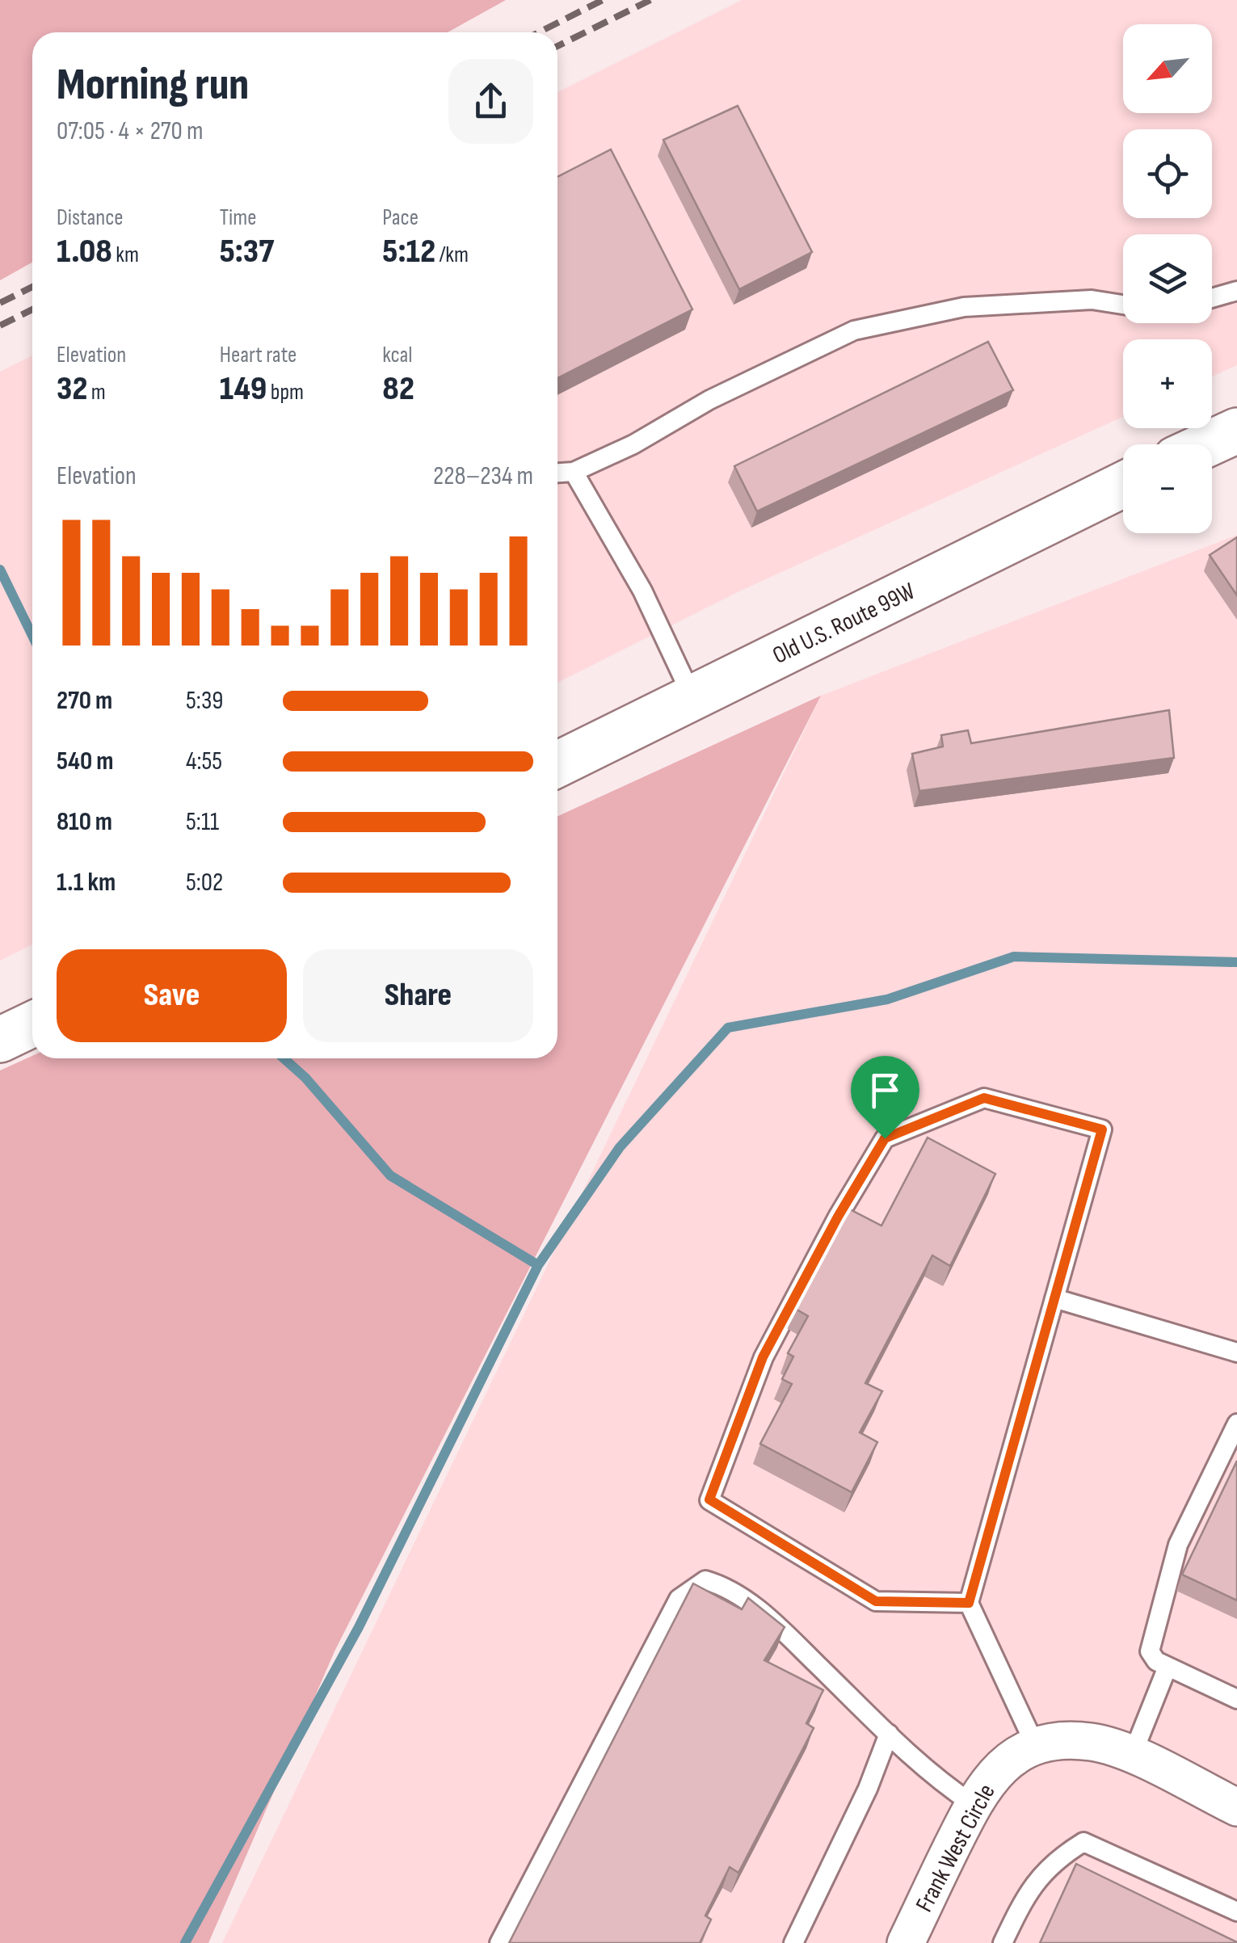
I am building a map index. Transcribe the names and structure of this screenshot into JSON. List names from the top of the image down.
{
  "streets": {
    "main road": ["Old U.S. Route 99W"],
    "street": ["Frank West Circle"]
  },
  "north": "bottom left",
  "page": {
    "map_buttons": ["+", "−"],
    "heading": ["Morning run", "07:05 · 4 × 270 m"],
    "stats": [
      ["Distance", "1.08 km"],
      ["Time", "5:37"],
      ["Pace", "5:12 /km"],
      ["Elevation", "32 m"],
      ["Heart rate", "149 bpm"],
      ["kcal", "82"]
    ],
    "chart": ["Elevation", "228–234 m"],
    "list": [
      {
        "name": "270 m",
        "note": "5:39"
      },
      {
        "name": "540 m",
        "note": "4:55"
      },
      {
        "name": "810 m",
        "note": "5:11"
      },
      {
        "name": "1.1 km",
        "note": "5:02"
      }
    ],
    "buttons": ["Save", "Share"]
  }
}
